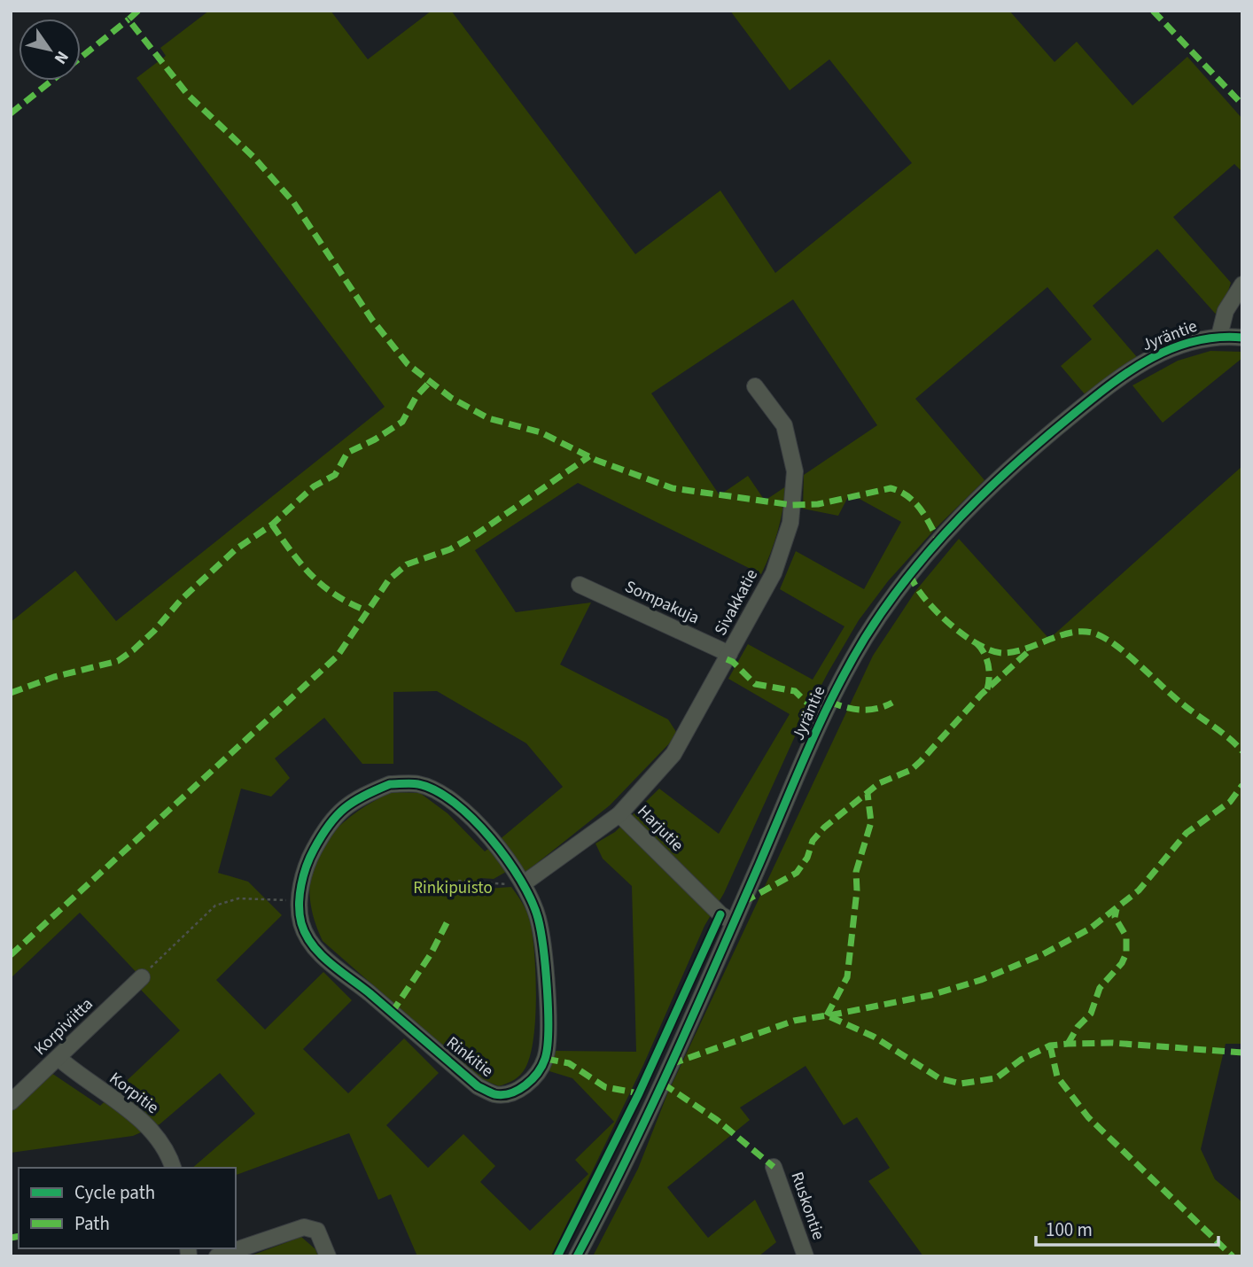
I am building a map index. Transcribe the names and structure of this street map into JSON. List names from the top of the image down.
{
  "streets": {
    "street": [
      "Jyräntie",
      "Sompakuja",
      "Sivakkatie",
      "Harjutie",
      "Korpiviitta",
      "Rinkitie",
      "Korpitie",
      "Ruskontie"
    ]
  },
  "crossings": [
    ["Jyräntie", "Harjutie"],
    ["Sompakuja", "Sivakkatie"],
    ["Sivakkatie", "Harjutie"],
    ["Harjutie", "Rinkitie"],
    ["Korpiviitta", "Korpitie"]
  ],
  "parks": ["Rinkipuisto"],
  "legend": ["Cycle path", "Path"],
  "scale_bar": "100 m",
  "north": "bottom right"
}
